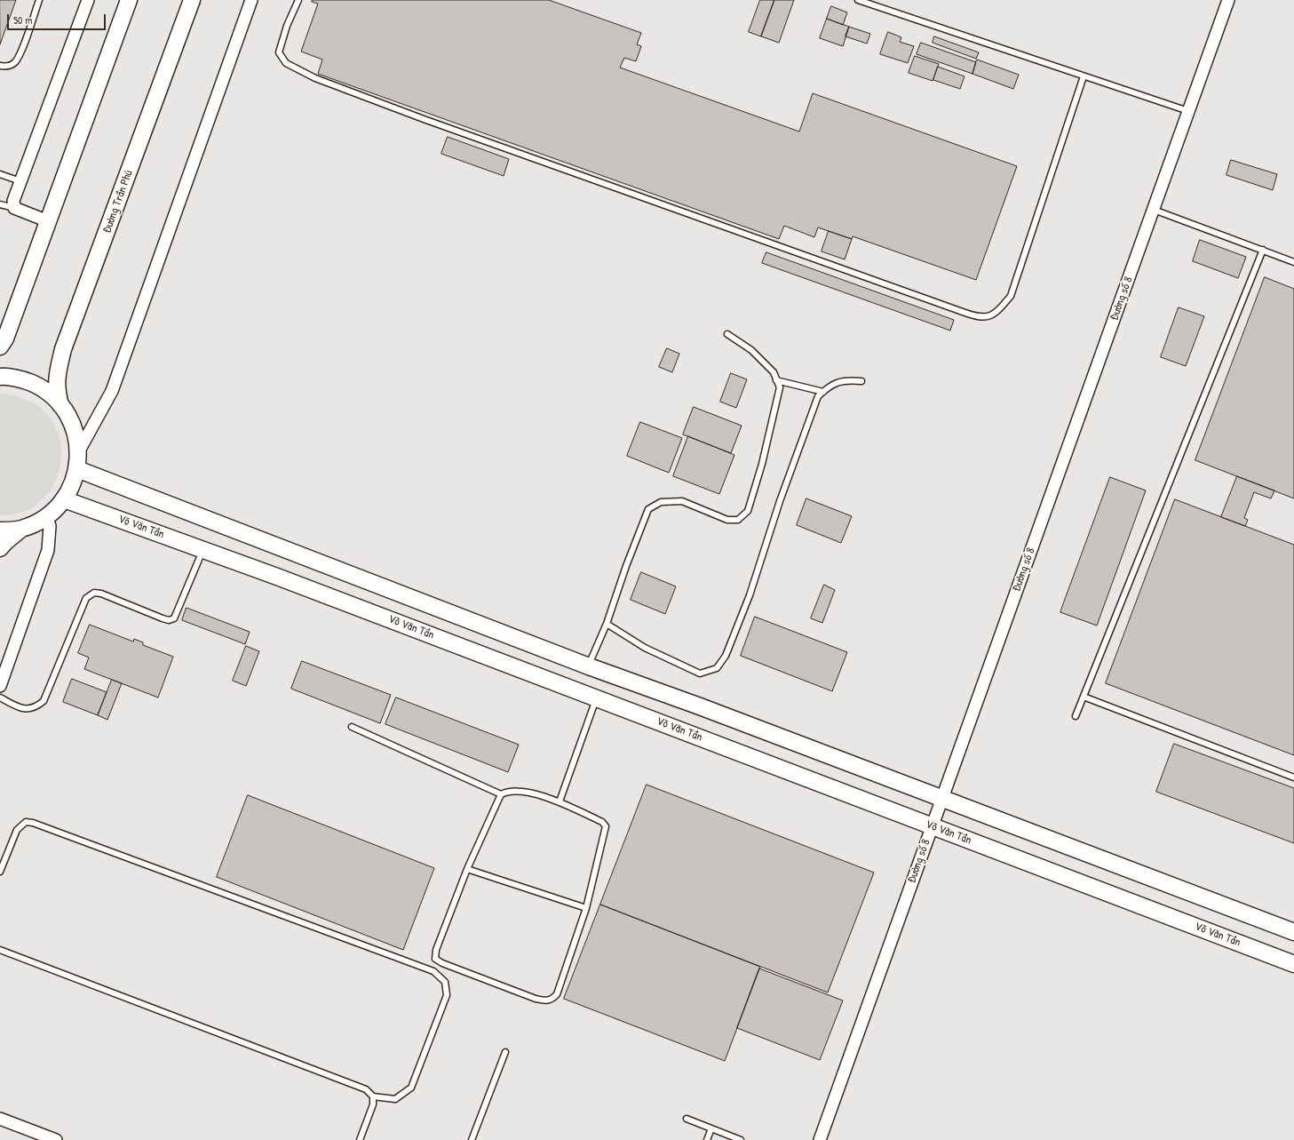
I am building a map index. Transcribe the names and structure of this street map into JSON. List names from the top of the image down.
{
  "streets": {
    "street": ["Đường Trần Phú", "Đường số 8", "Võ Văn Tần"]
  },
  "crossings": [
    ["Đường số 8", "Võ Văn Tần"]
  ],
  "scale_bar": "50 m"
}
